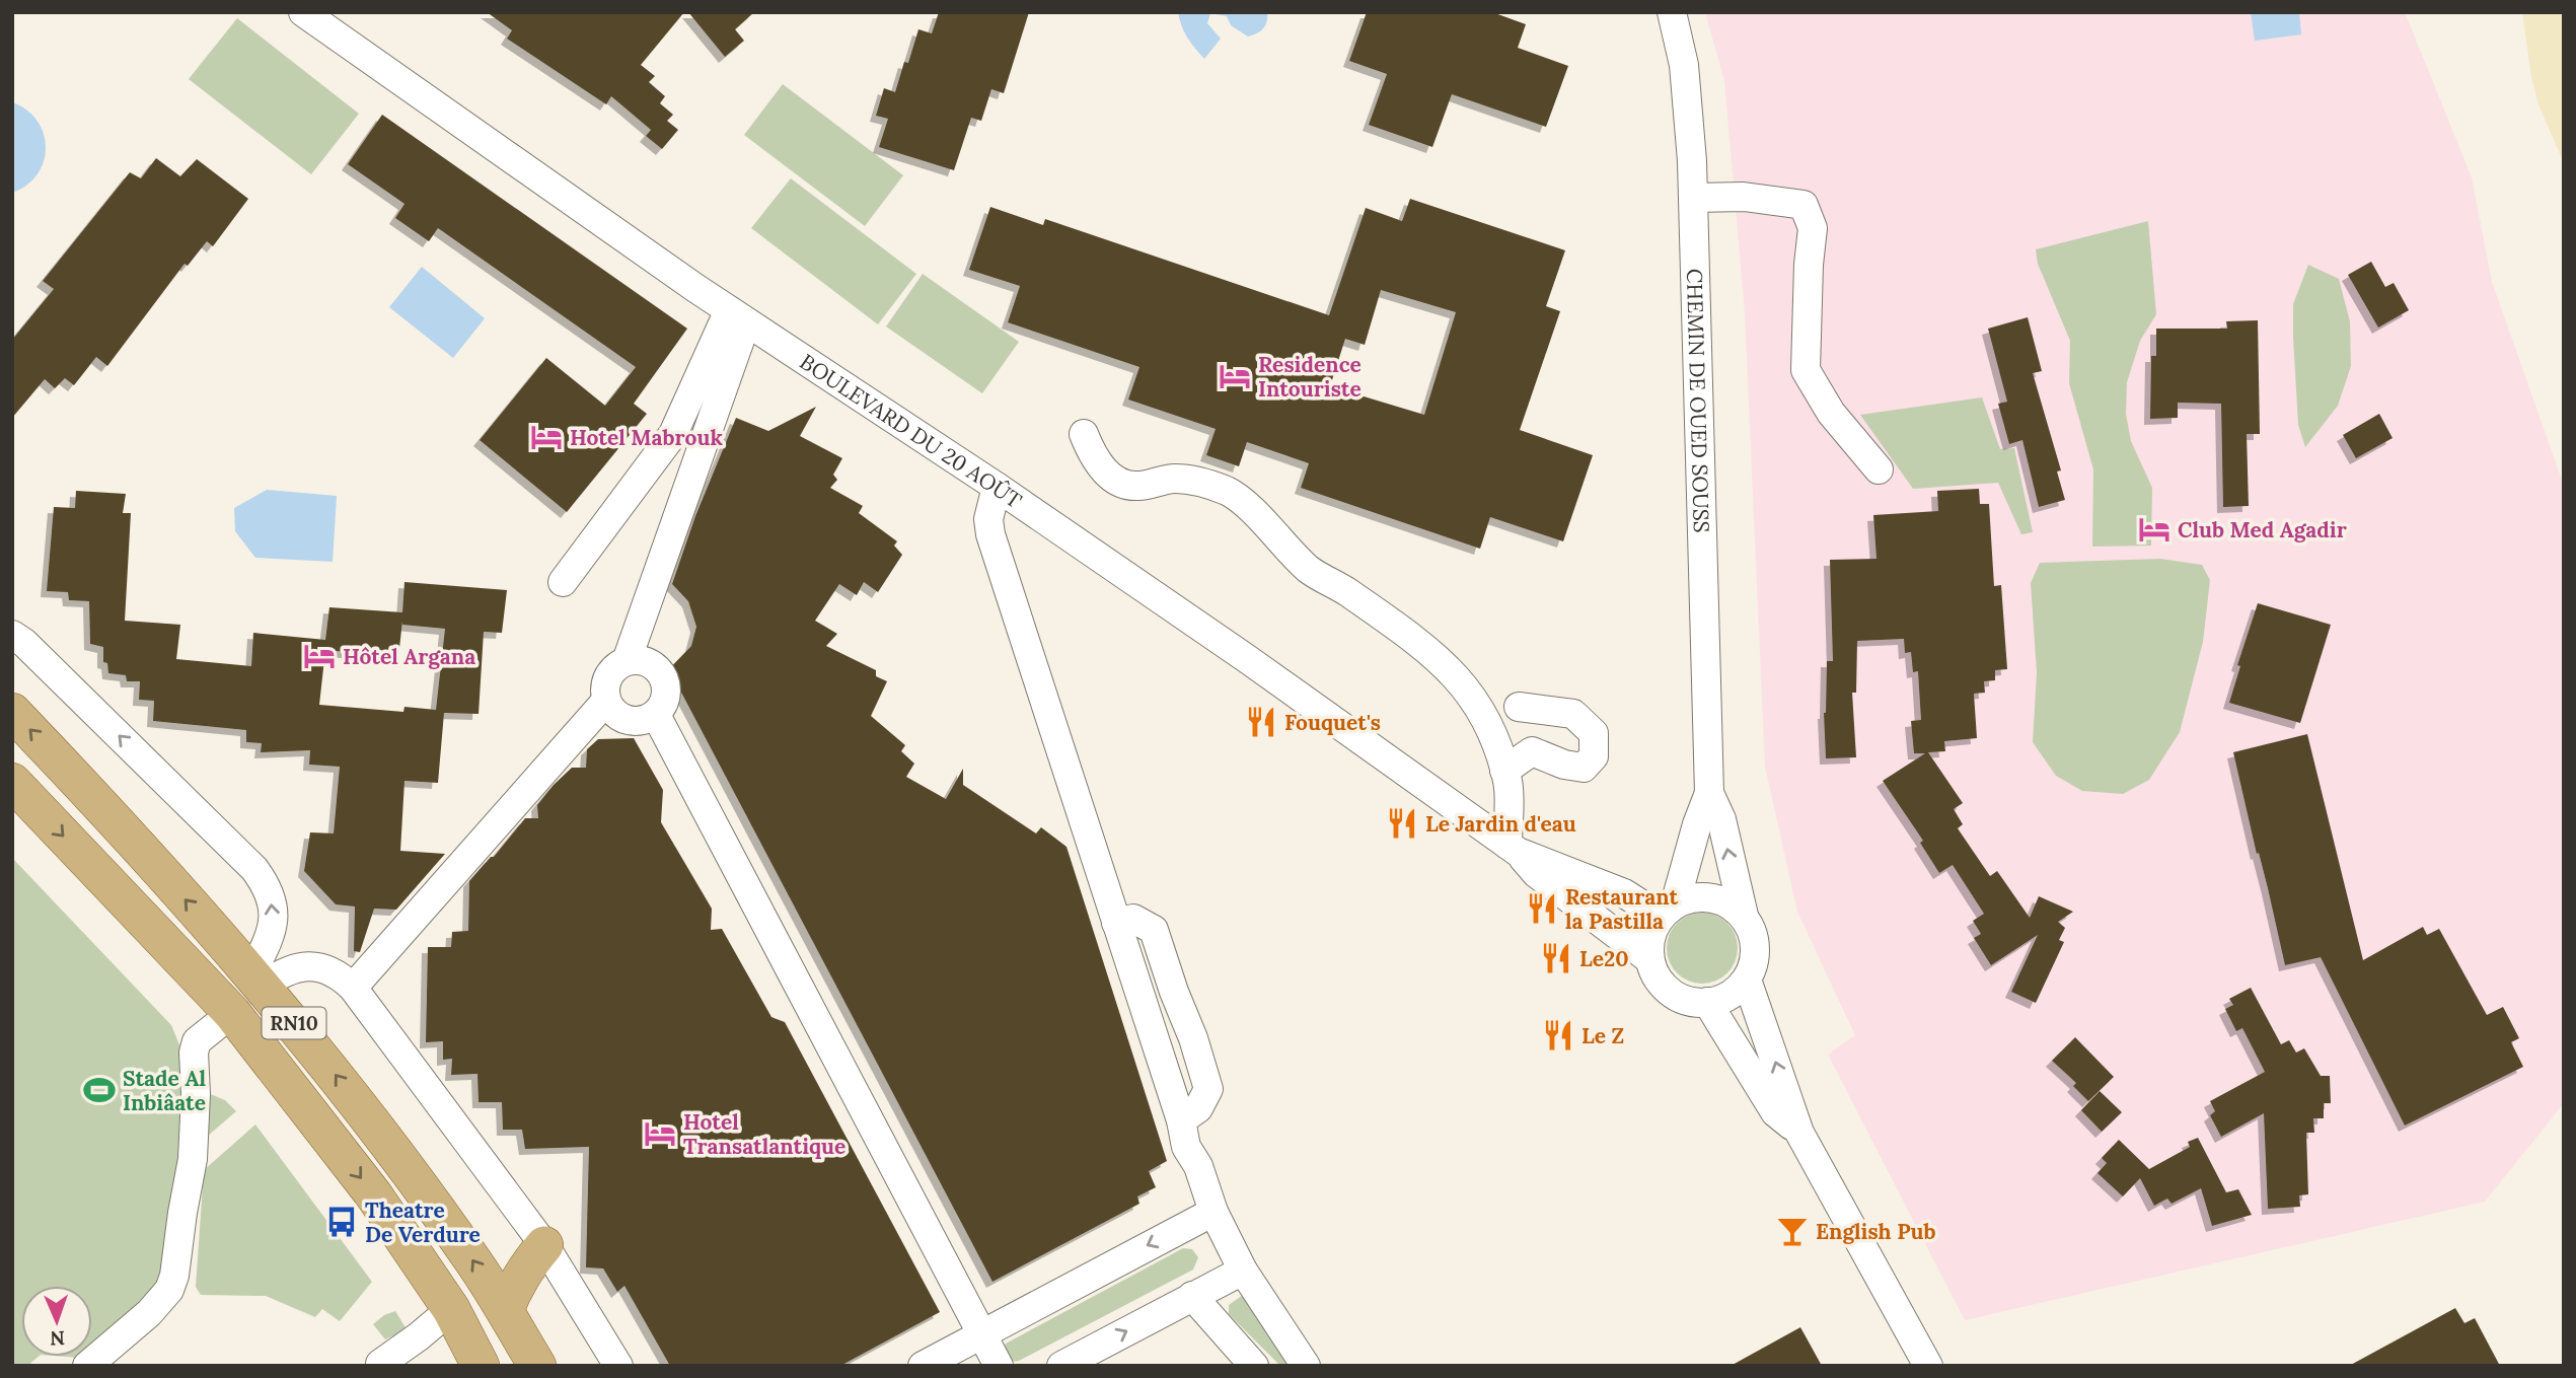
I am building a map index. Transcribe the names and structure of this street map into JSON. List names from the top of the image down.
{
  "streets": {
    "main road": ["RN10"],
    "street": ["CHEMIN DE OUED SOUSS", "BOULEVARD DU 20 AOÛT"]
  },
  "crossings": [
    ["CHEMIN DE OUED SOUSS", "BOULEVARD DU 20 AOÛT"]
  ],
  "places": {
    "hotel": [
      "Residence Intouriste",
      "Hotel Mabrouk",
      "Club Med Agadir",
      "Hôtel Argana",
      "Hotel Transatlantique"
    ],
    "restaurant": [
      "Fouquet's",
      "Le Jardin d'eau",
      "Restaurant la Pastilla",
      "Le20",
      "Le Z"
    ],
    "sports": ["Stade Al Inbiâate"],
    "bus stop": ["Theatre De Verdure"],
    "bar": ["English Pub"]
  },
  "north": "bottom"
}
